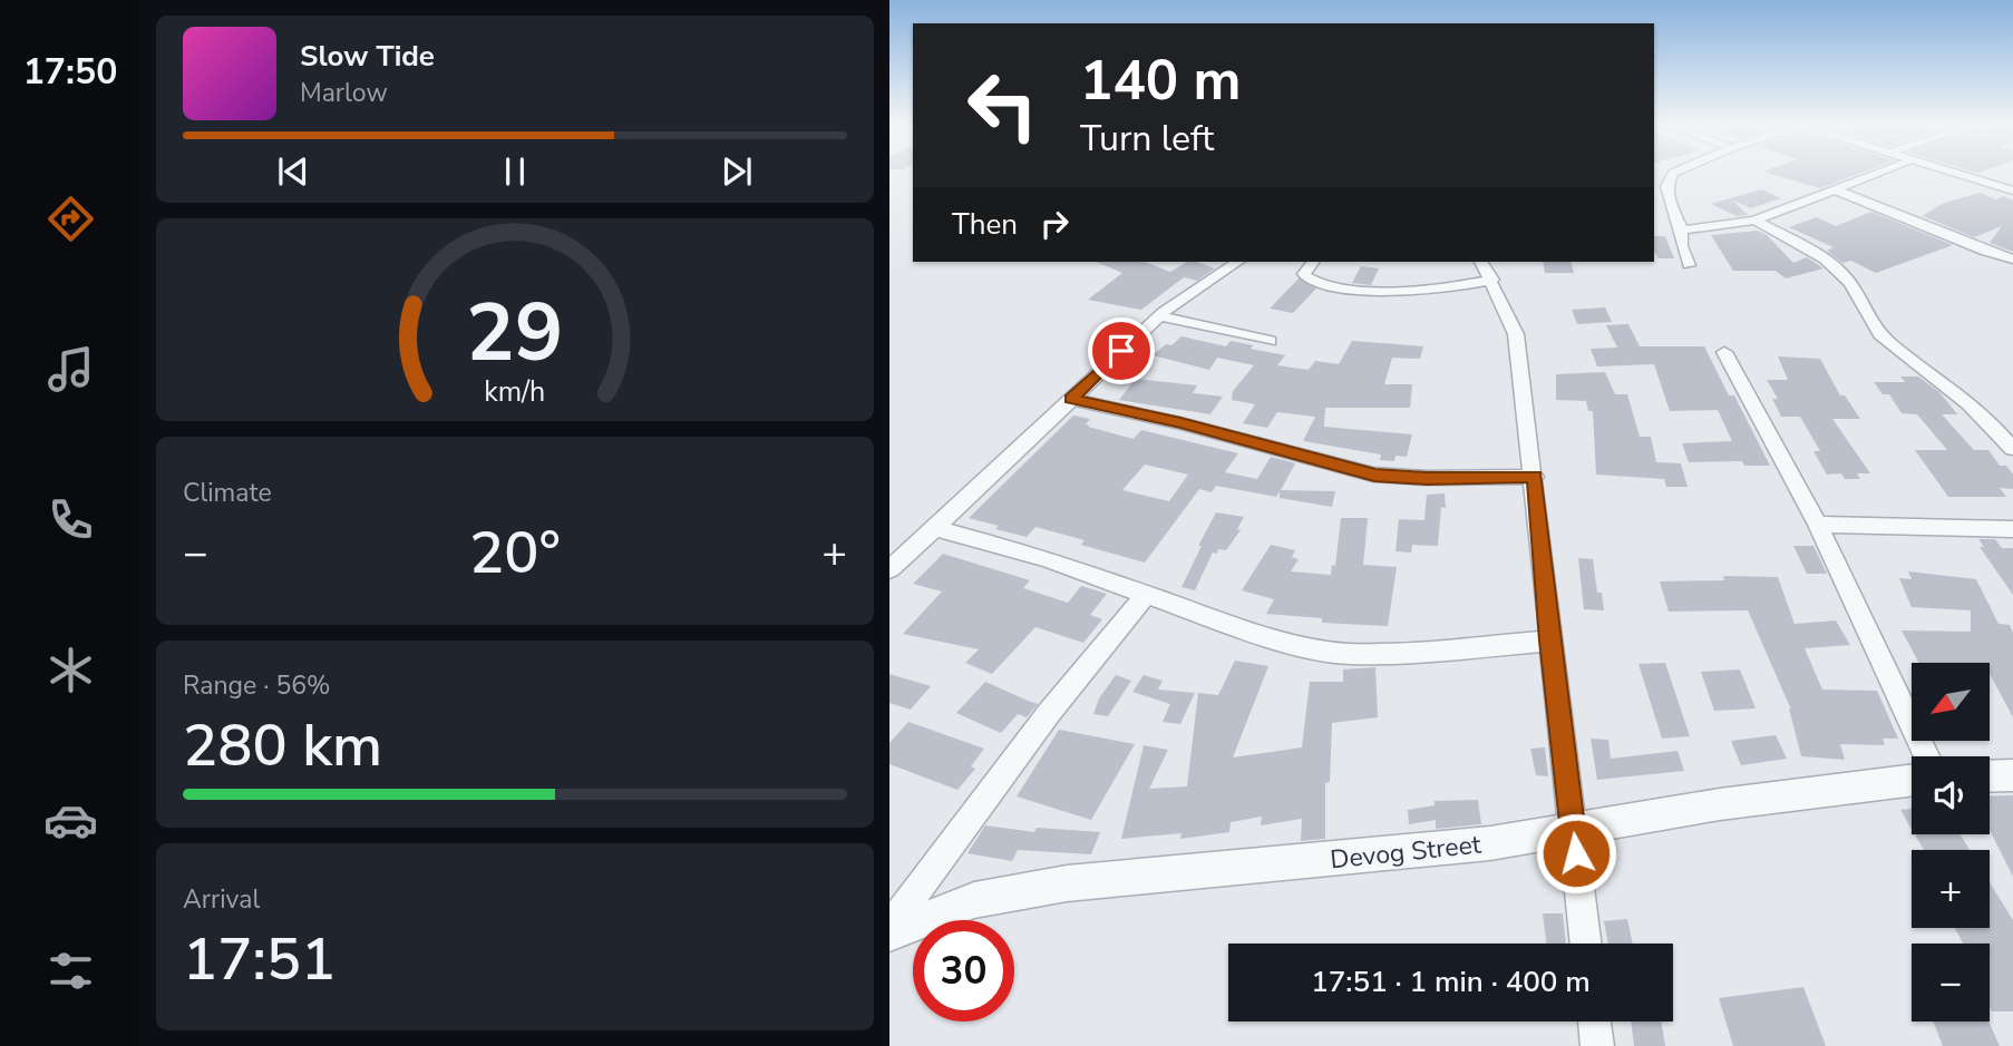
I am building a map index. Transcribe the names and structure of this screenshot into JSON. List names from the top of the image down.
{
  "streets": {
    "street": ["Devog Street"]
  },
  "north": "bottom left",
  "page": {
    "tabs": "17:50",
    "turn": ["140 m", "Turn left"],
    "song": ["Slow Tide", "Marlow"],
    "then": "Then",
    "tile": [
      "Climate",
      ["Range · 56%", "280 km"],
      ["Arrival", "17:51"]
    ],
    "heat": ["−", "20°", "+"],
    "map_buttons": ["+", "−"],
    "limit": "30",
    "trip": "17:51 · 1 min · 400 m",
    "gauge": ["29", "km/h"]
  }
}
